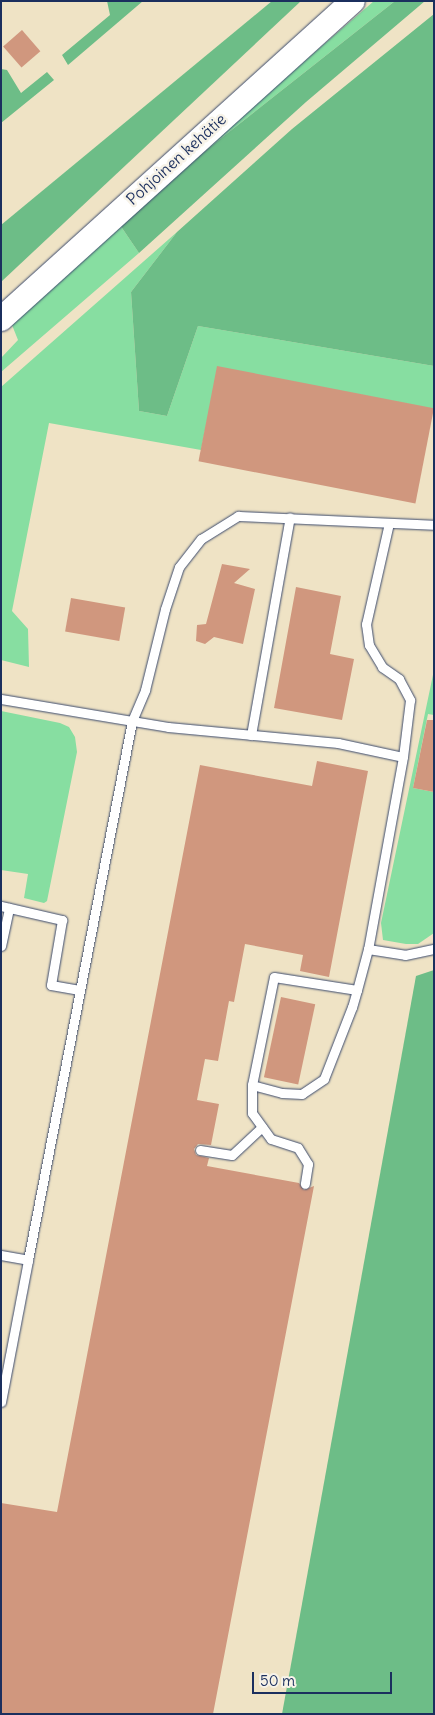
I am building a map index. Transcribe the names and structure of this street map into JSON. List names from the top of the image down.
{
  "streets": {
    "main road": ["Pohjoinen kehätie"]
  },
  "scale_bar": "50 m"
}
